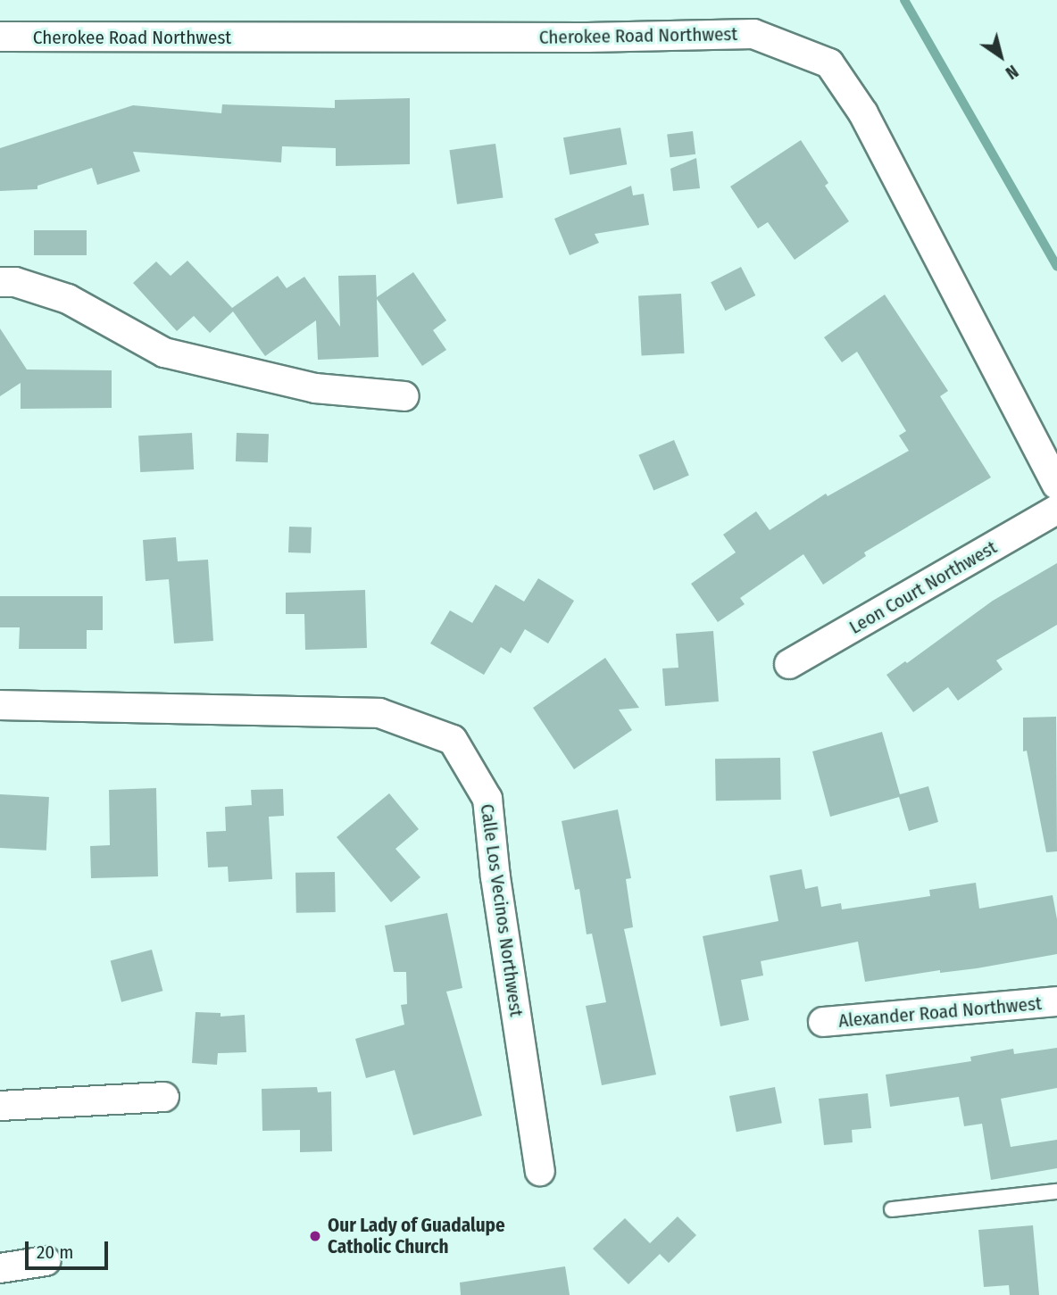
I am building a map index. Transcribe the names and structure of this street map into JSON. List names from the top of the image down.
{
  "streets": {
    "street": [
      "Cherokee Road Northwest",
      "Leon Court Northwest",
      "Calle Los Vecinos Northwest",
      "Alexander Road Northwest"
    ]
  },
  "places": ["Our Lady of Guadalupe Catholic Church"],
  "scale_bar": "20 m",
  "north": "bottom right"
}
